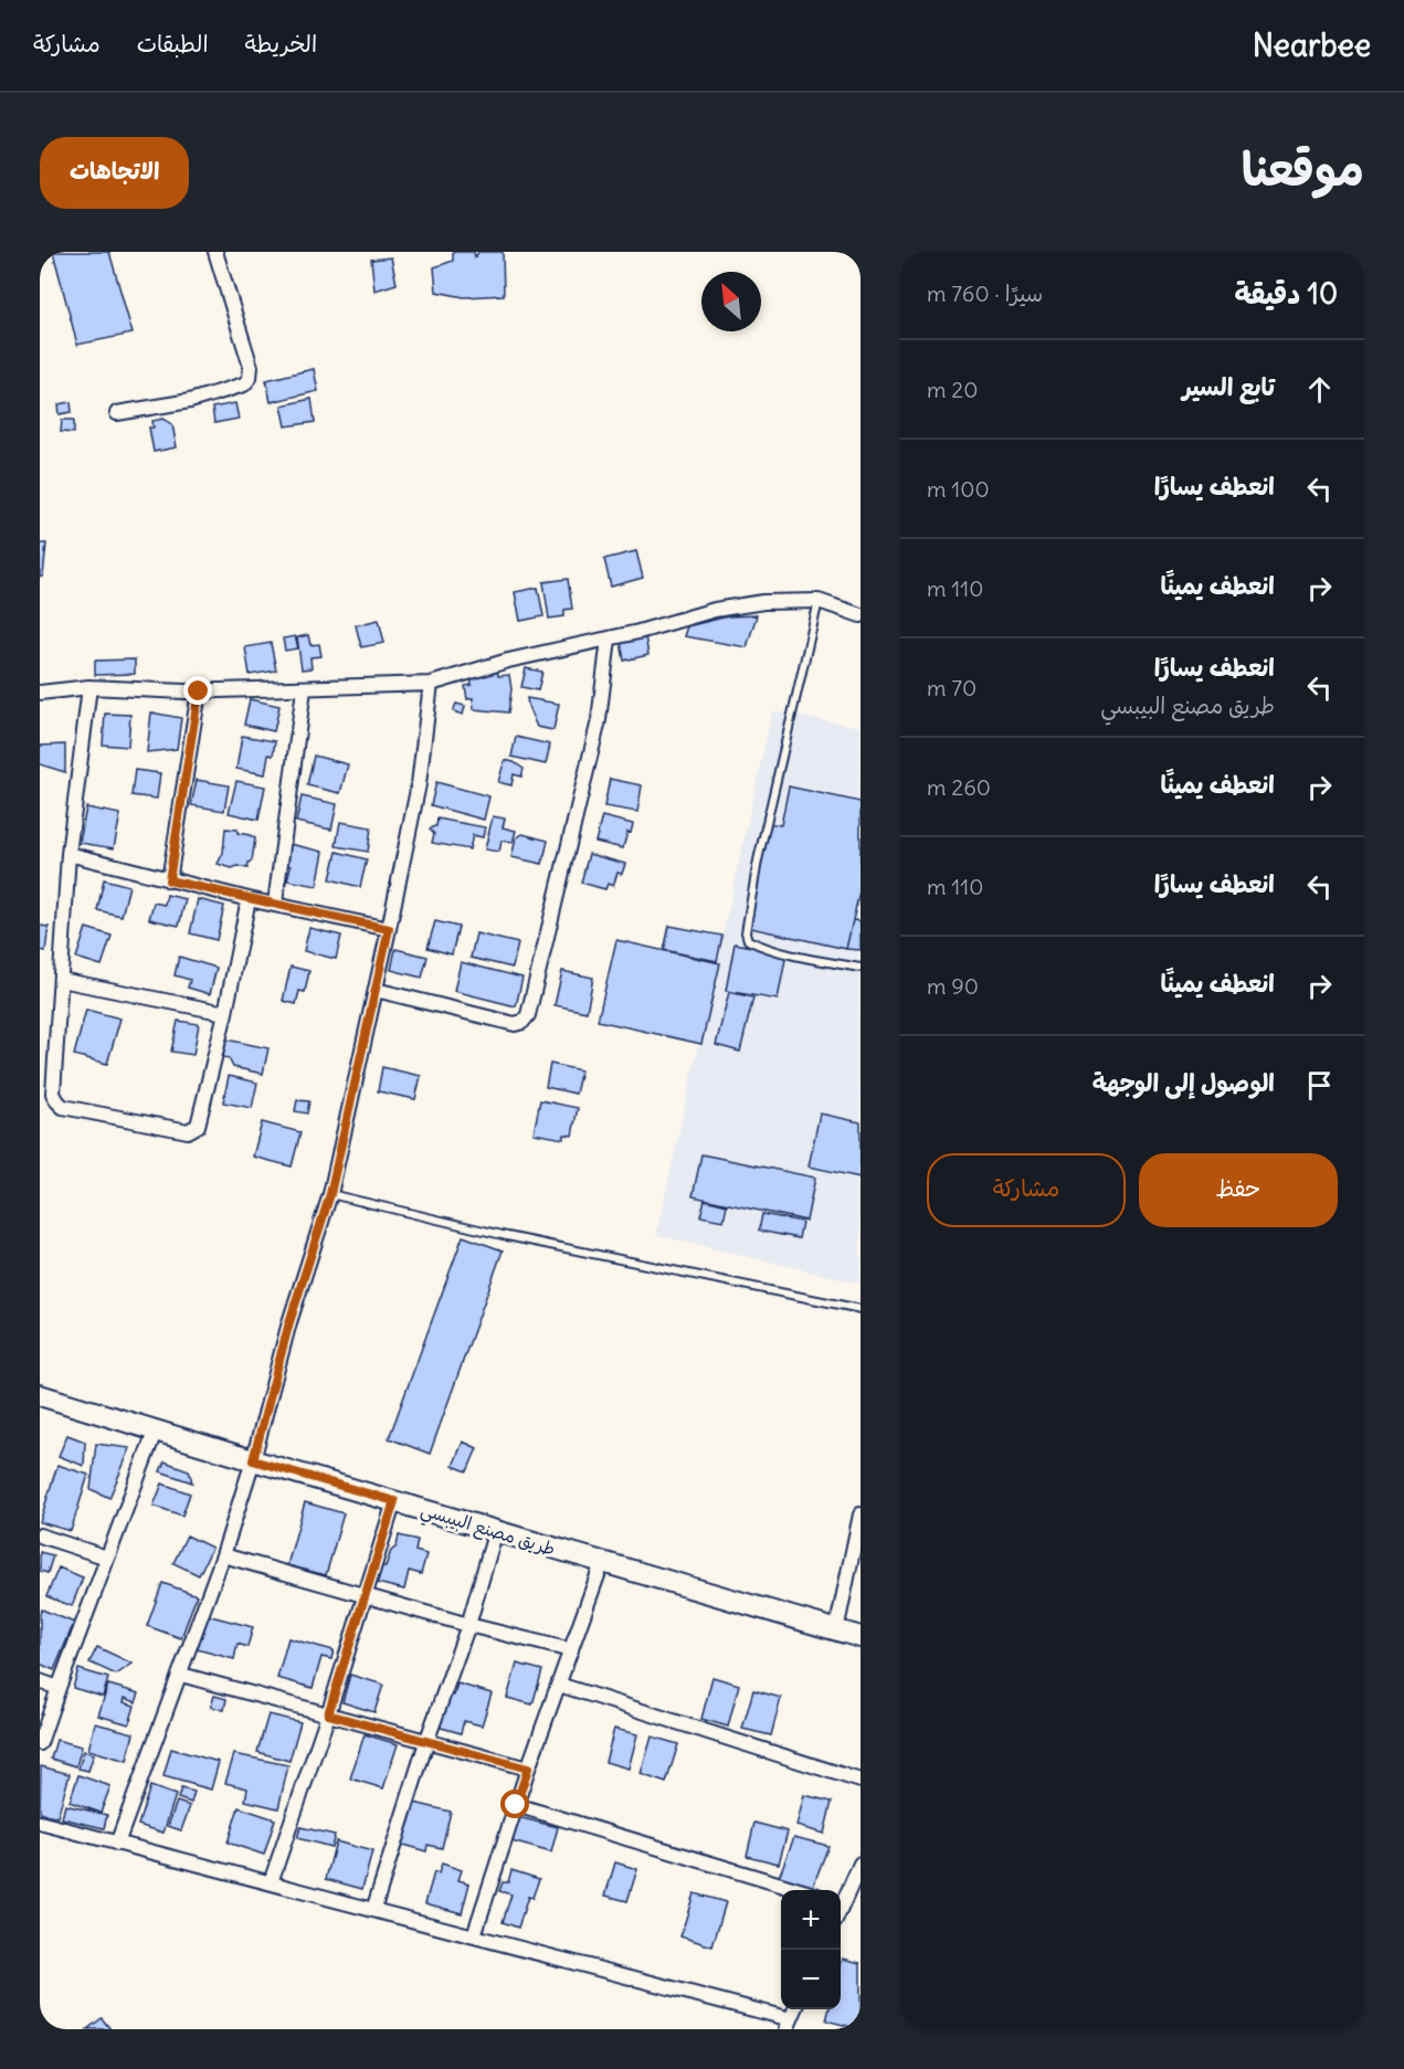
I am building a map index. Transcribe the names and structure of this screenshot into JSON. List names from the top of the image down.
{
  "streets": {
    "main road": ["طريق مصنع البيبسي"]
  },
  "north": "top left",
  "page": {
    "header": "Nearbee",
    "nav": ["الخريطة", "الطبقات", "مشاركة"],
    "title": "موقعنا",
    "buttons": [
      "الاتجاهات",
      ["حفظ", "مشاركة"]
    ],
    "heading": ["10 دقيقة", "سيرًا · 760 m"],
    "list": [
      ["تابع السير", "20 m"],
      ["انعطف يسارًا", "100 m"],
      ["انعطف يمينًا", "110 m"],
      ["انعطف يسارًا", "طريق مصنع البيبسي", "70 m"],
      ["انعطف يمينًا", "260 m"],
      ["انعطف يسارًا", "110 m"],
      ["انعطف يمينًا", "90 m"],
      "الوصول إلى الوجهة"
    ],
    "map_buttons": ["+", "−"]
  }
}
